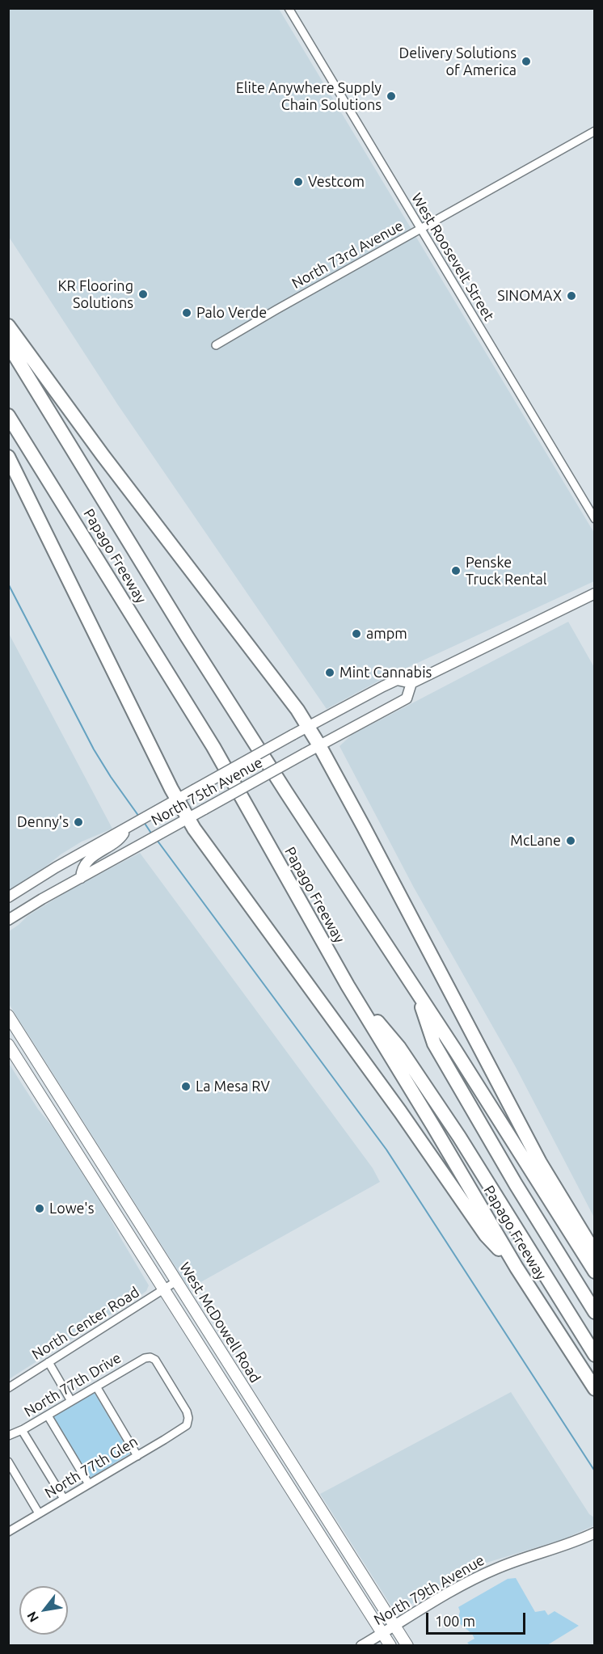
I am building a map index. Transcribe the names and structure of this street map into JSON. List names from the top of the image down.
{
  "streets": {
    "highway": ["Papago Freeway"],
    "main road": ["North 75th Avenue", "West McDowell Road", "North 79th Avenue"],
    "street": [
      "North 73rd Avenue",
      "West Roosevelt Street",
      "North Center Road",
      "North 77th Drive",
      "North 77th Glen"
    ]
  },
  "crossings": [
    ["North 73rd Avenue", "West Roosevelt Street"],
    ["West McDowell Road", "North Center Road"],
    ["West McDowell Road", "North 79th Avenue"],
    ["North 77th Drive", "North 77th Glen"]
  ],
  "places": [
    "Delivery Solutions of America",
    "Elite Anywhere Supply Chain Solutions",
    "Vestcom",
    "KR Flooring Solutions",
    "SINOMAX",
    "Palo Verde",
    "Penske Truck Rental",
    "ampm",
    "Mint Cannabis",
    "Denny's",
    "McLane",
    "La Mesa RV",
    "Lowe's"
  ],
  "scale_bar": "100 m",
  "north": "bottom left"
}
